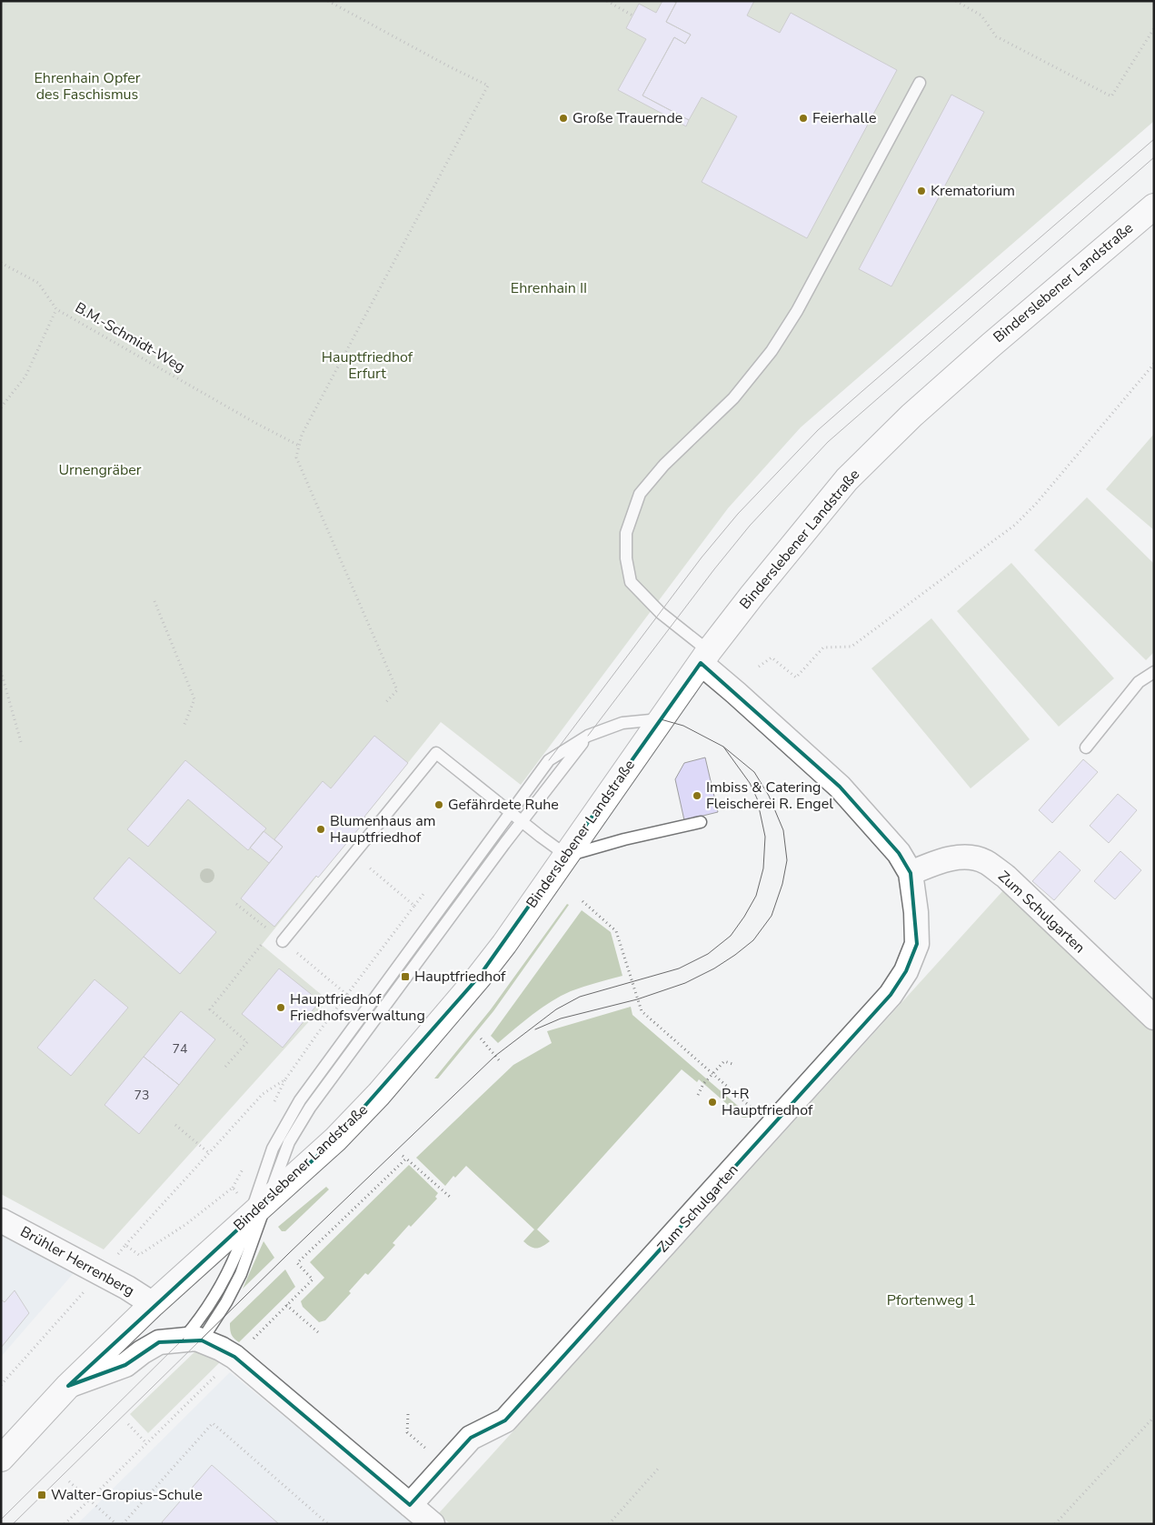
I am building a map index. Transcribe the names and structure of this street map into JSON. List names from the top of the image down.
{
  "streets": {
    "main road": ["Binderslebener Landstraße"],
    "street": ["Zum Schulgarten", "Brühler Herrenberg"],
    "path": ["B.M.-Schmidt-Weg"]
  },
  "crossings": [
    ["Binderslebener Landstraße", "Zum Schulgarten"],
    ["Binderslebener Landstraße", "Brühler Herrenberg"]
  ],
  "parks": [
    "Ehrenhain Opfer des Faschismus",
    "Ehrenhain II",
    "Hauptfriedhof Erfurt",
    "Urnengräber",
    "Pfortenweg 1"
  ],
  "places": {
    "other": [
      "Große Trauernde",
      "Feierhalle",
      "Krematorium",
      "Imbiss & Catering Fleischerei R. Engel",
      "Gefährdete Ruhe",
      "Blumenhaus am Hauptfriedhof",
      "Hauptfriedhof Friedhofsverwaltung",
      "P+R Hauptfriedhof"
    ],
    "transit": ["Hauptfriedhof", "Walter-Gropius-Schule"]
  },
  "house_numbers": ["74", "73"]
}
